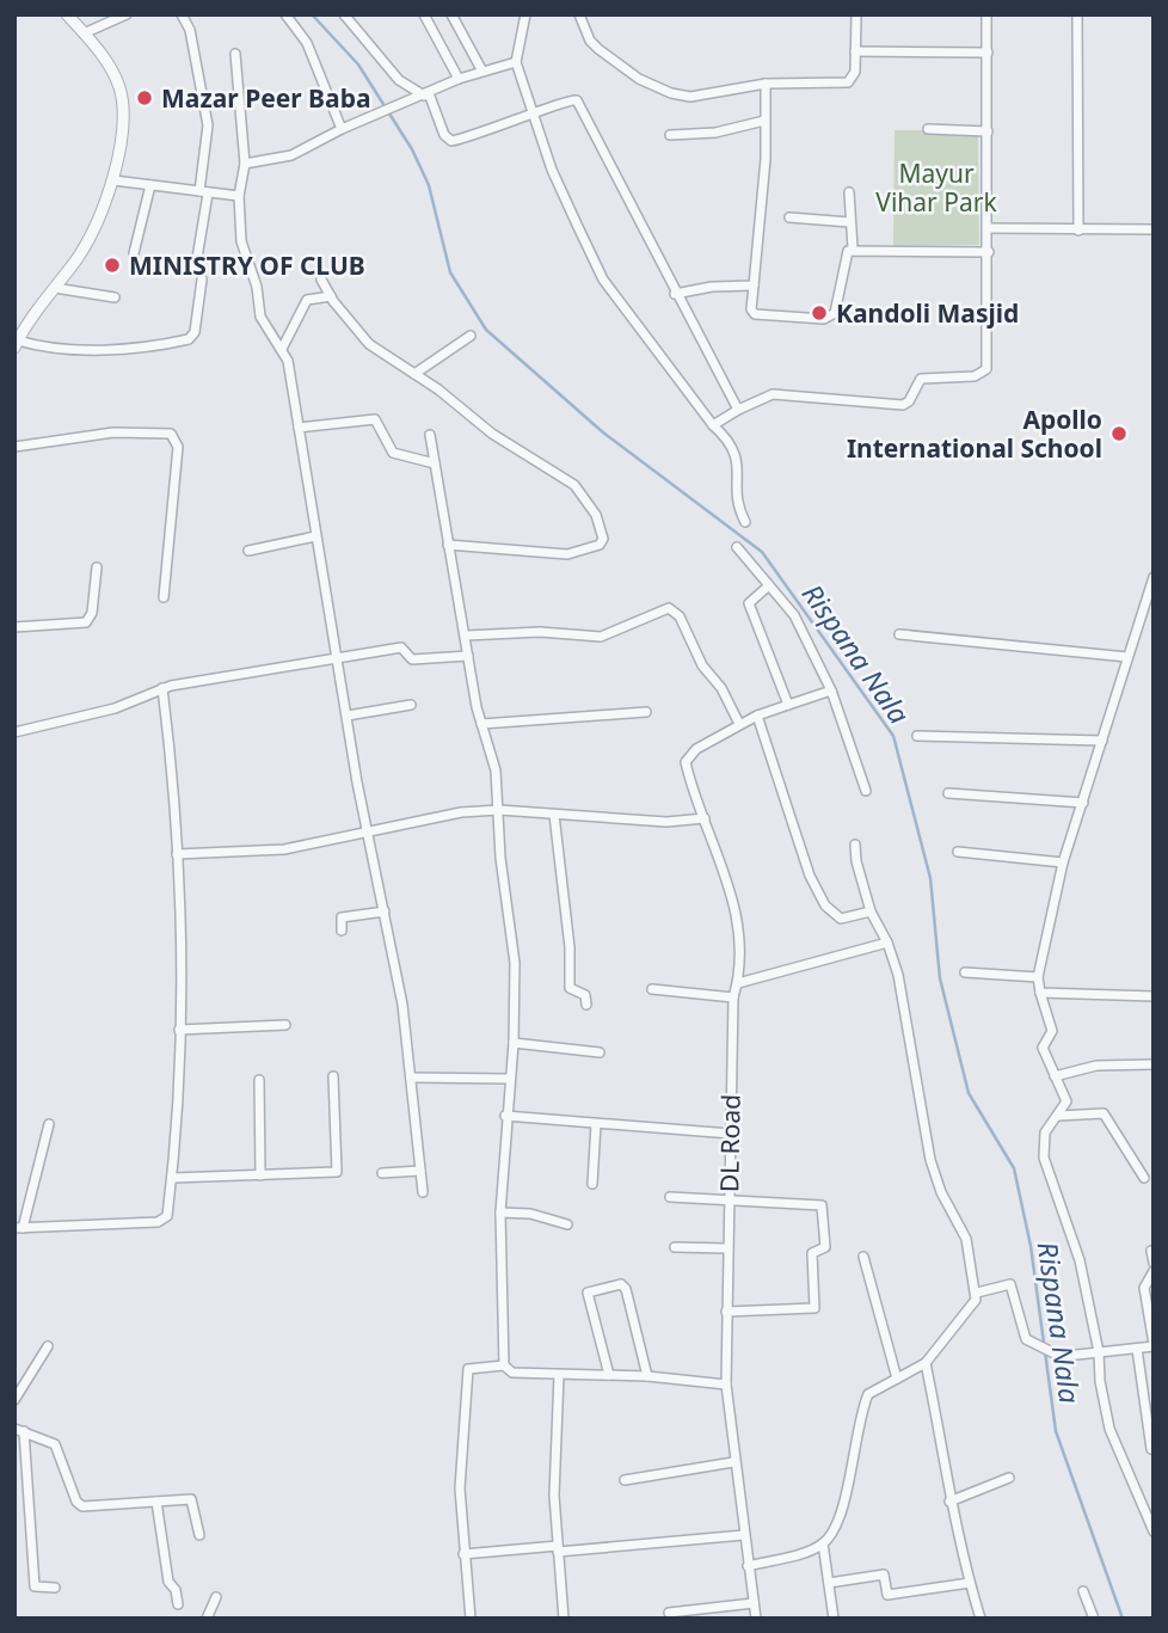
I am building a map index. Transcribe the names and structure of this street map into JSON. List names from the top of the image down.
{
  "streets": {
    "street": ["DL Road"]
  },
  "water": ["Rispana Nala"],
  "parks": ["Mayur Vihar Park"],
  "places": [
    "Mazar Peer Baba",
    "MINISTRY OF CLUB",
    "Kandoli Masjid",
    "Apollo International School"
  ]
}
